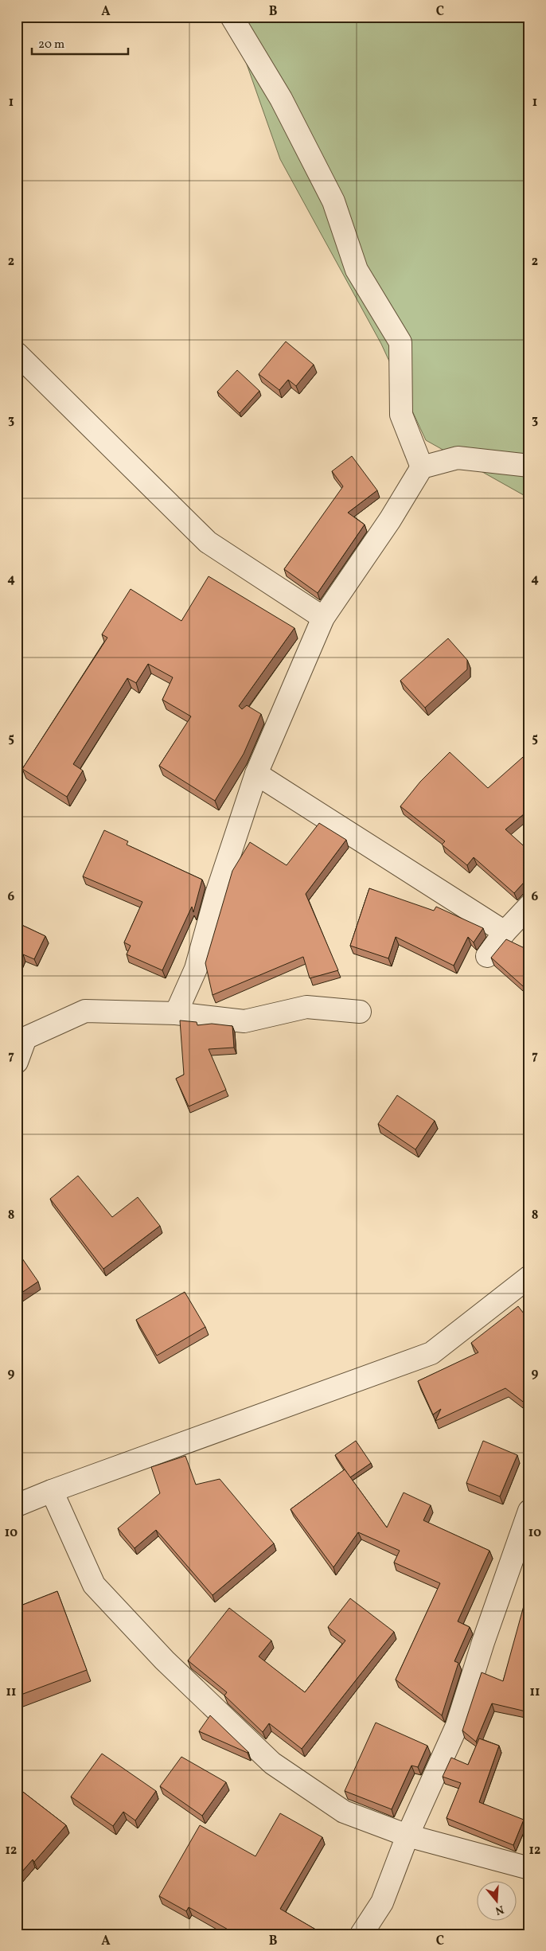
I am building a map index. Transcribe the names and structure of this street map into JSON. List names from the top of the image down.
{
  "scale_bar": "20 m",
  "north": "bottom",
  "grid": {
    "columns": ["A", "B", "C"],
    "rows": [
      "1",
      "2",
      "3",
      "4",
      "5",
      "6",
      "7",
      "8",
      "9",
      "10",
      "11",
      "12"
    ]
  }
}
